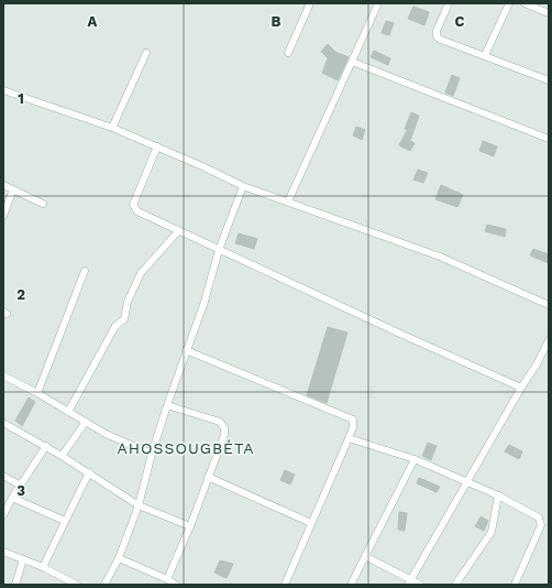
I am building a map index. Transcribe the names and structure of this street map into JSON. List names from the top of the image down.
{
  "districts": ["AHOSSOUGBÉTA"],
  "grid": {
    "columns": ["A", "B", "C"],
    "rows": ["1", "2", "3"]
  }
}
